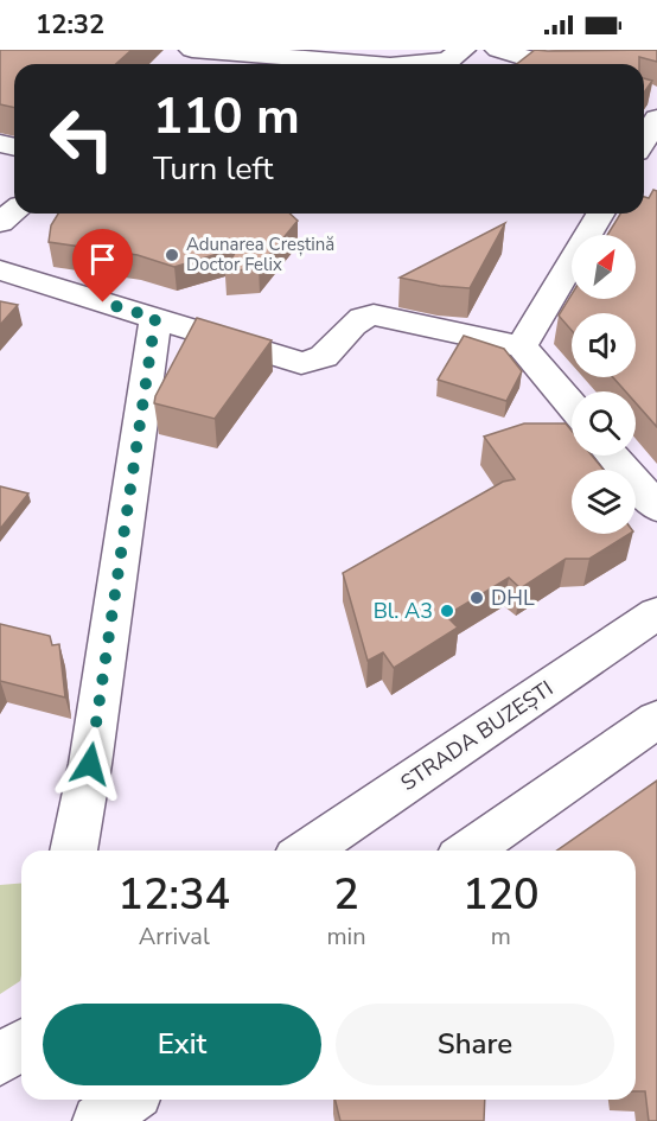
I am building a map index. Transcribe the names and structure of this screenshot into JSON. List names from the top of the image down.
{
  "streets": {
    "street": ["STRADA BUZEȘTI"]
  },
  "places": ["Adunarea Creștină Doctor Felix", "DHL", "Bl. A3"],
  "north": "top right",
  "page": {
    "status": "12:32",
    "turn": ["110 m", "Turn left"],
    "eta": [
      "12:34",
      "Arrival",
      "2",
      "min",
      "120",
      "m"
    ],
    "buttons": ["Exit", "Share"]
  }
}
